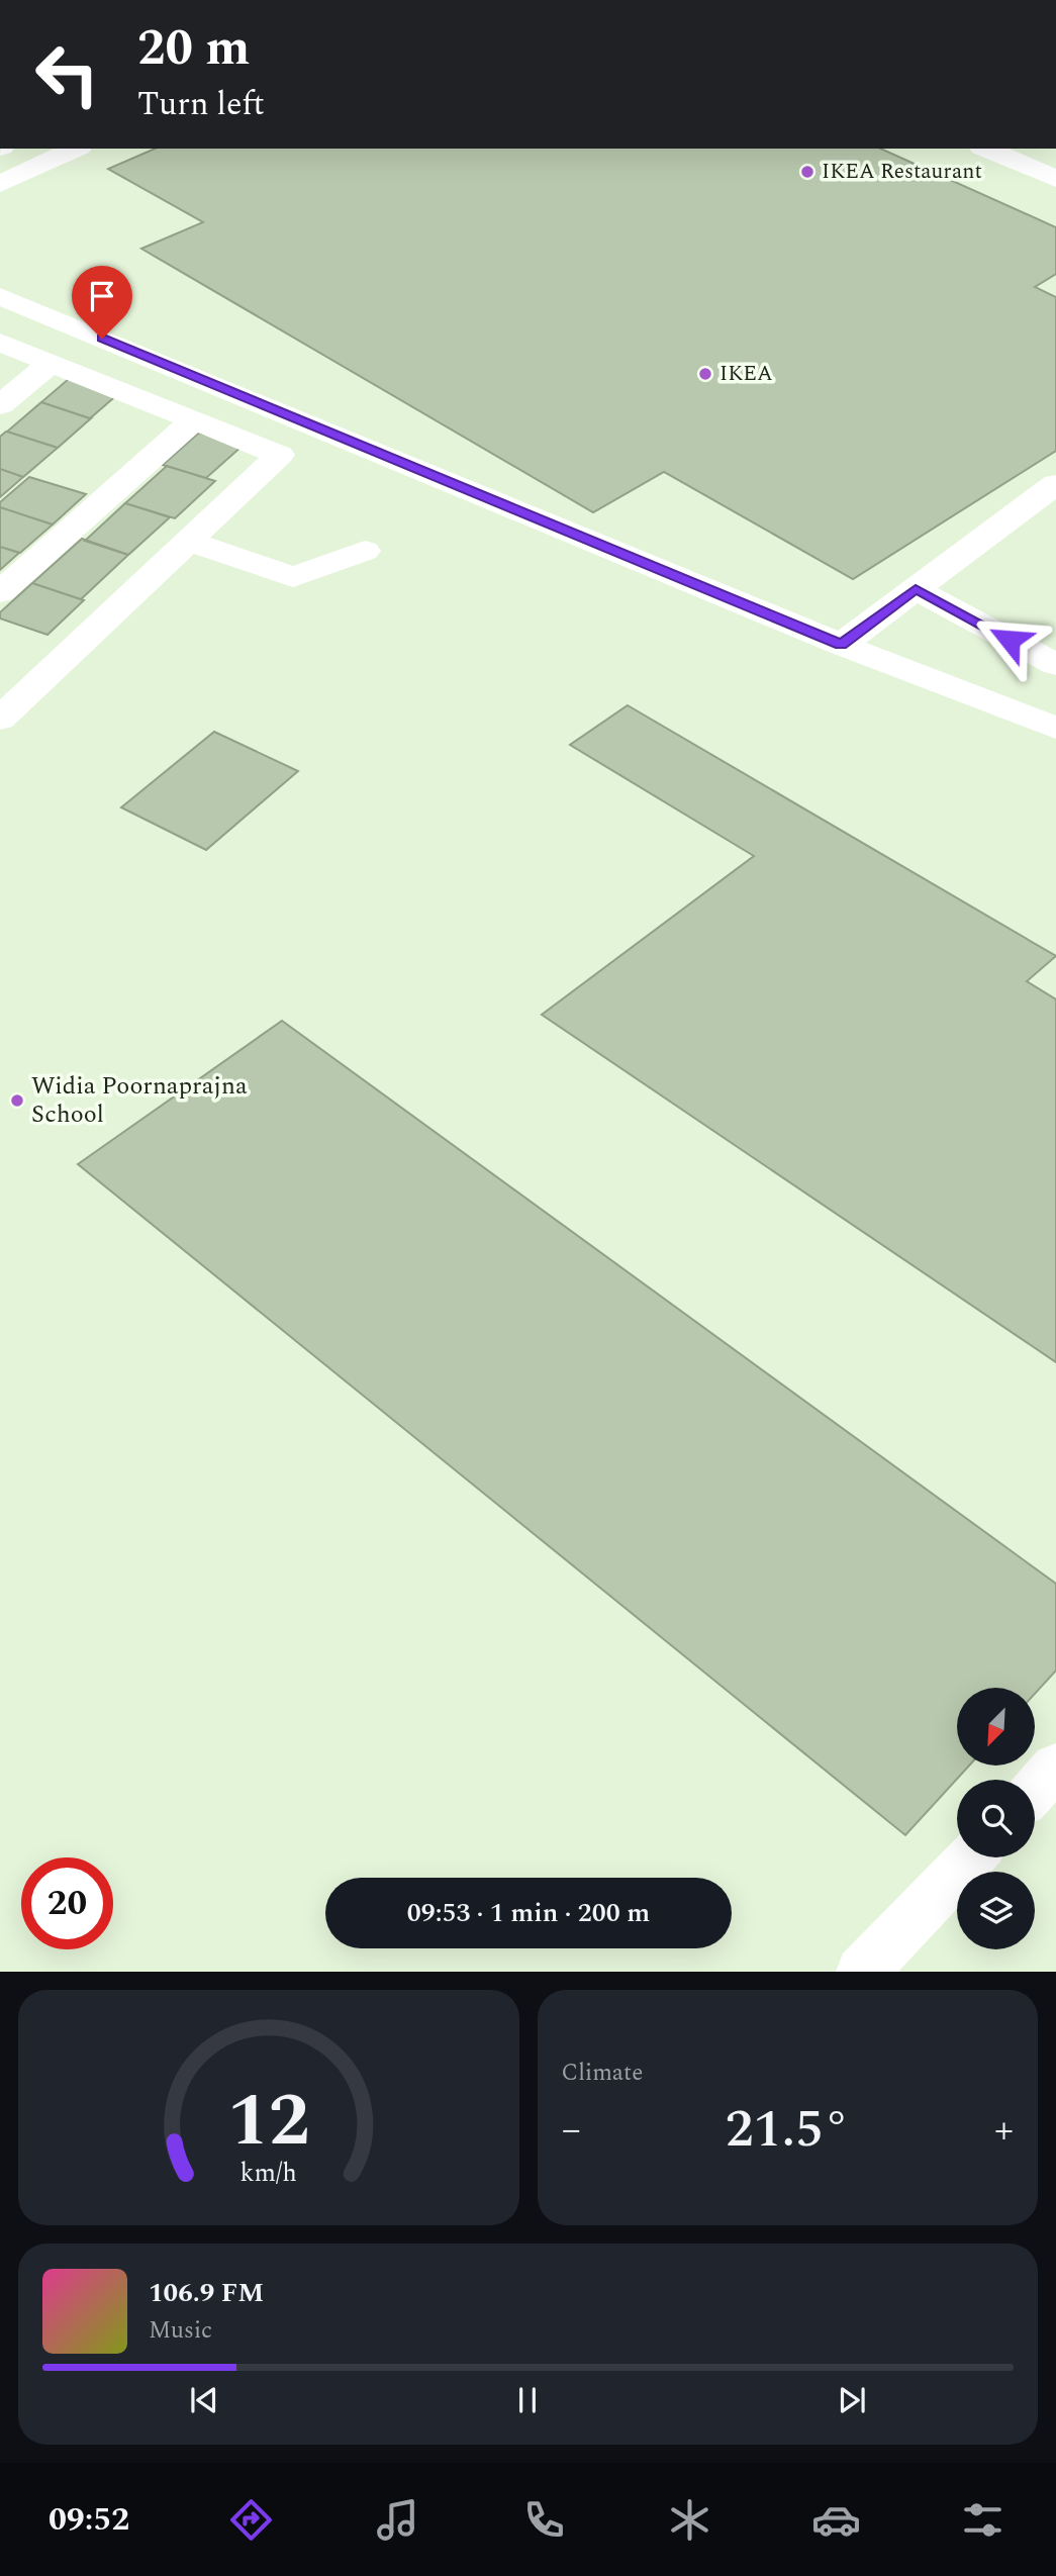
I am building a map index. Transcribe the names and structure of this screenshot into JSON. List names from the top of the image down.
{
  "places": ["IKEA Restaurant", "IKEA", "Widia Poornaprajna School"],
  "north": "bottom left",
  "page": {
    "turn": ["20 m", "Turn left"],
    "limit": "20",
    "trip": "09:53 · 1 min · 200 m",
    "tile": "Climate",
    "heat": ["−", "21.5°", "+"],
    "song": ["106.9 FM", "Music"],
    "tabs": "09:52",
    "gauge": ["12", "km/h"]
  }
}
